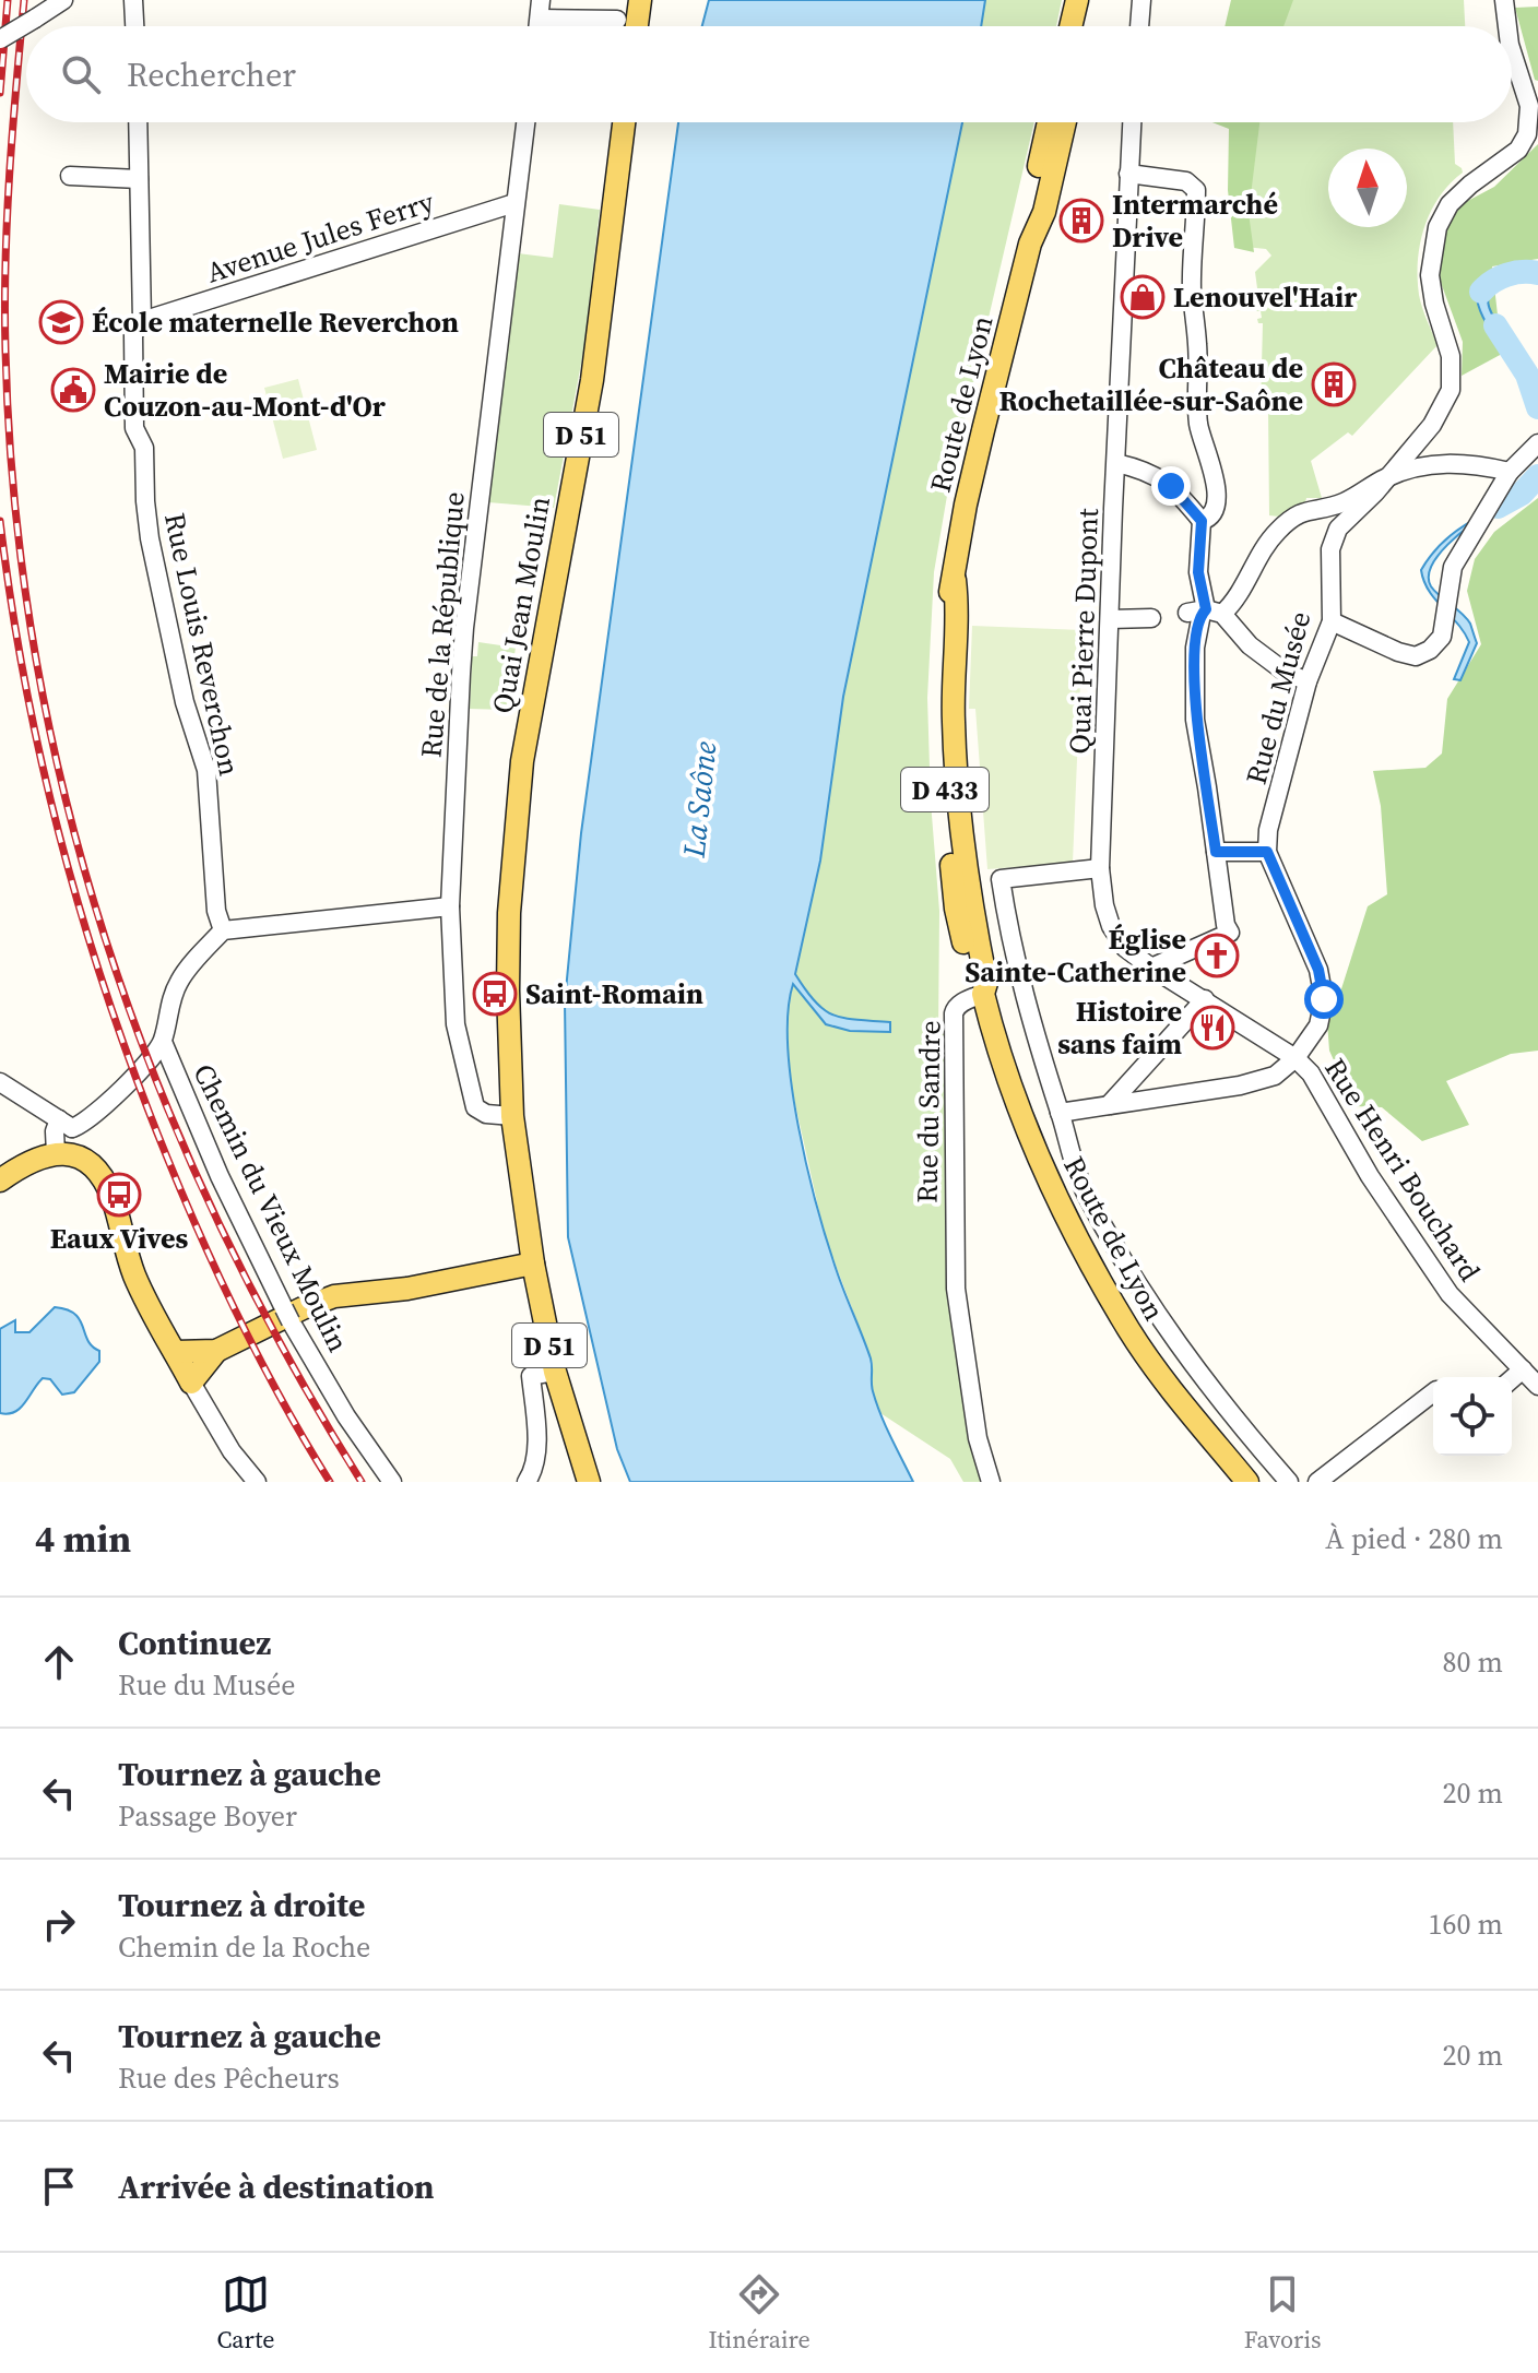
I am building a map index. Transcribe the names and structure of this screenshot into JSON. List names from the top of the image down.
{
  "streets": {
    "main road": [
      "Route de Lyon",
      "D 51",
      "Quai Jean Moulin",
      "D 433"
    ],
    "street": [
      "Avenue Jules Ferry",
      "Rue de la République",
      "Quai Pierre Dupont",
      "Rue Louis Reverchon",
      "Rue du Musée",
      "Rue du Sandre",
      "Rue Henri Bouchard",
      "Chemin du Vieux Moulin"
    ]
  },
  "crossings": [
    ["Avenue Jules Ferry", "Rue de la République"],
    ["Avenue Jules Ferry", "Rue Louis Reverchon"],
    ["Route de Lyon", "Rue du Sandre"],
    ["D 51", "Quai Jean Moulin"],
    ["D 51", "Rue de la République"],
    ["Quai Jean Moulin", "Rue de la République"],
    ["Quai Pierre Dupont", "Rue Henri Bouchard"]
  ],
  "water": ["La Saône"],
  "places": {
    "building": ["Intermarché Drive", "Château de Rochetaillée-sur-Saône"],
    "shop": ["Lenouvel'Hair"],
    "school or university": ["École maternelle Reverchon"],
    "public building": ["Mairie de Couzon-au-Mont-d'Or"],
    "church": ["Église Sainte-Catherine"],
    "bus stop": ["Saint-Romain", "Eaux Vives"],
    "restaurant": ["Histoire sans faim"]
  },
  "north": "top",
  "page": {
    "search": "Rechercher",
    "heading": ["4 min", "À pied · 280 m"],
    "list": [
      ["Continuez", "Rue du Musée", "80 m"],
      ["Tournez à gauche", "Passage Boyer", "20 m"],
      ["Tournez à droite", "Chemin de la Roche", "160 m"],
      ["Tournez à gauche", "Rue des Pêcheurs", "20 m"],
      "Arrivée à destination"
    ],
    "nav": ["Carte", "Itinéraire", "Favoris"]
  }
}
